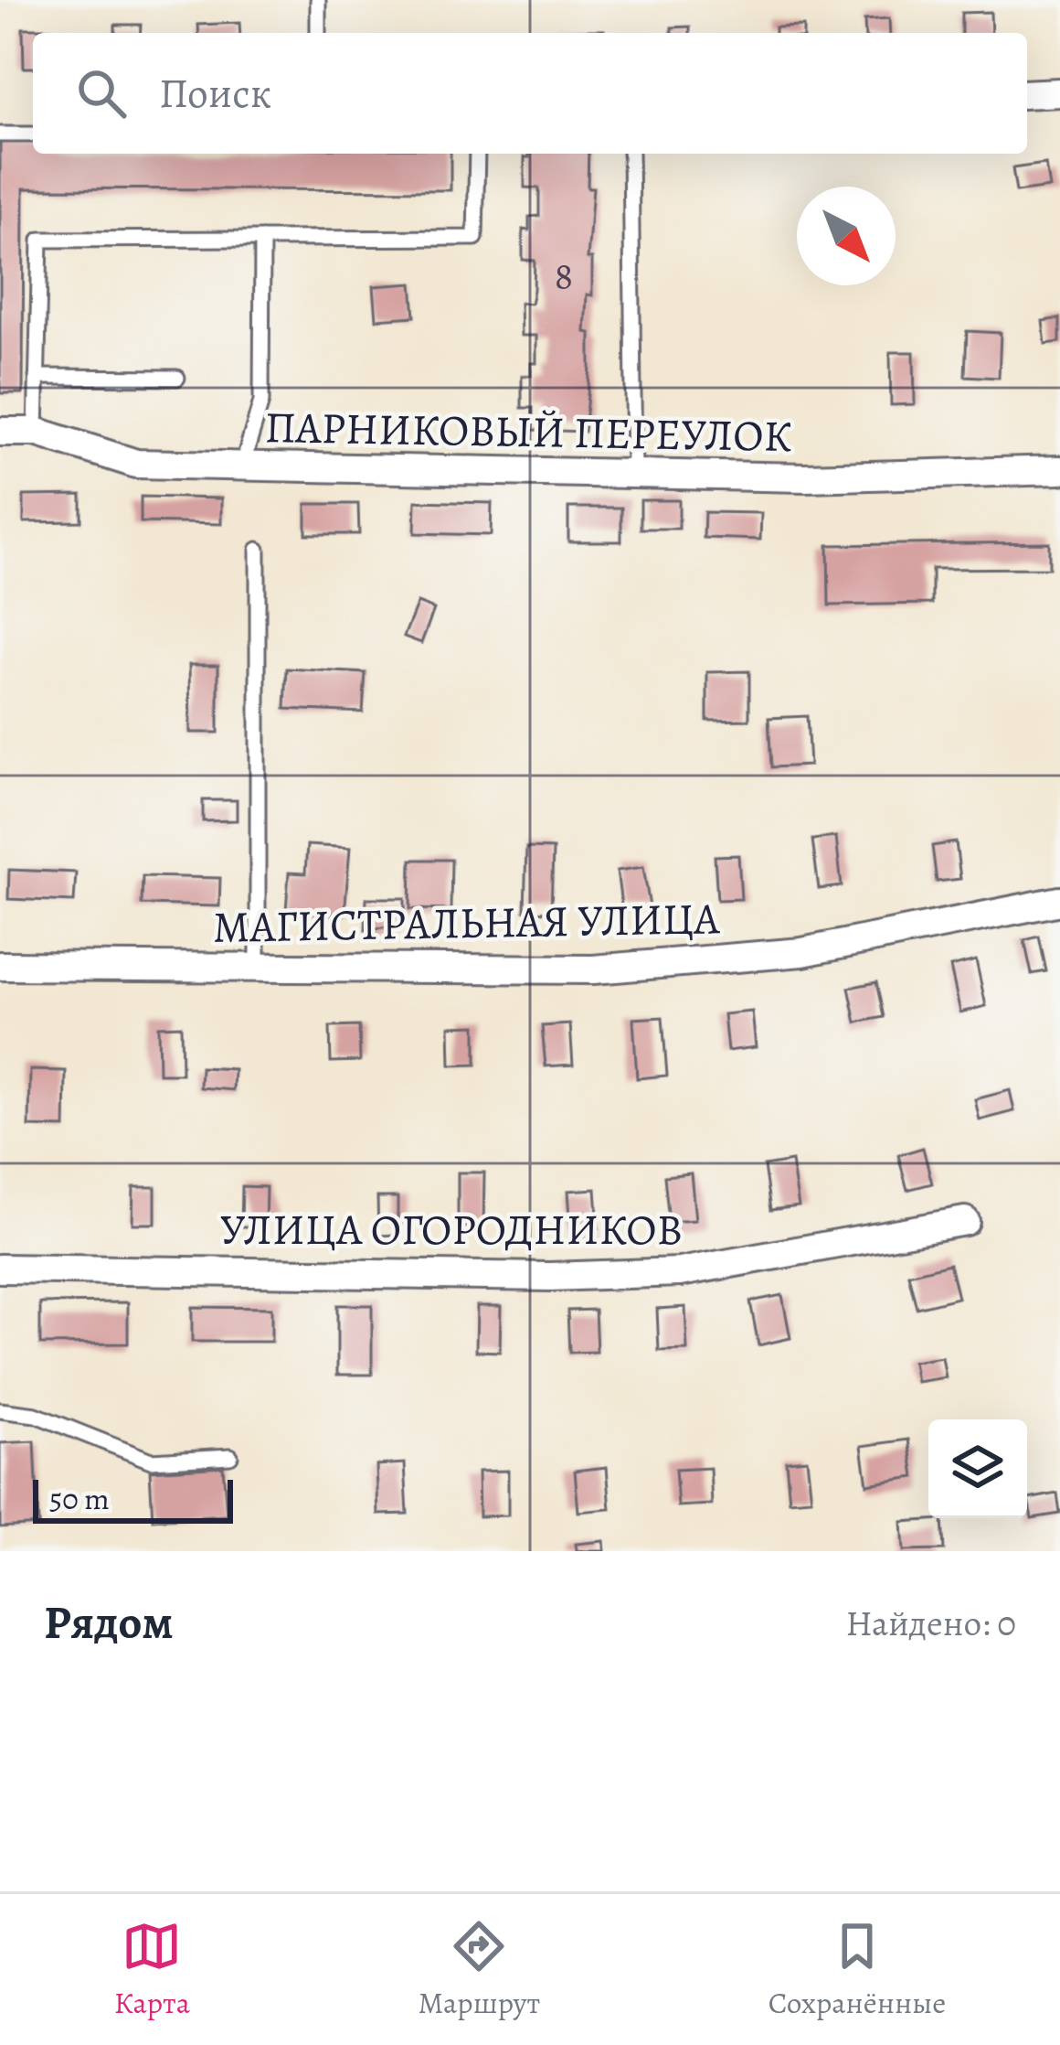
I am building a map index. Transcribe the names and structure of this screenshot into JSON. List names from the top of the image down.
{
  "streets": {
    "street": ["ПАРНИКОВЫЙ ПЕРЕУЛОК", "МАГИСТРАЛЬНАЯ УЛИЦА", "УЛИЦА ОГОРОДНИКОВ"]
  },
  "house_numbers": ["8"],
  "scale_bar": "50 m",
  "north": "bottom right",
  "page": {
    "search": "Поиск",
    "scale": "50 m",
    "heading": ["Рядом", "Найдено: 0"],
    "nav": ["Карта", "Маршрут", "Сохранённые"]
  }
}
